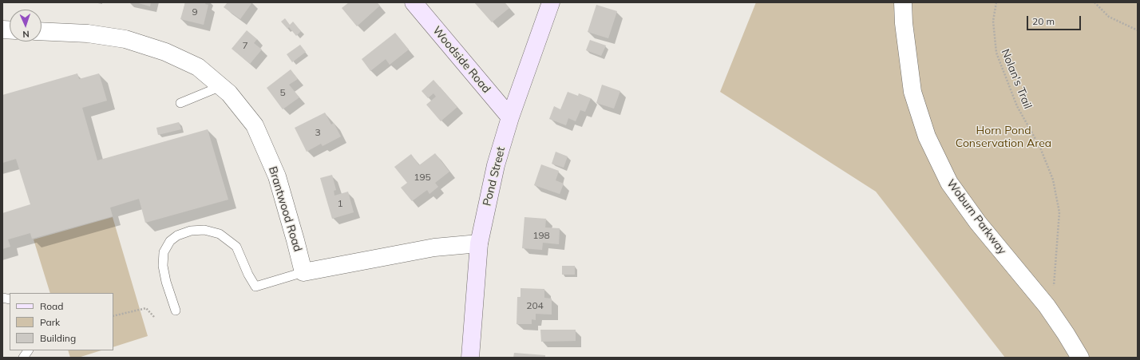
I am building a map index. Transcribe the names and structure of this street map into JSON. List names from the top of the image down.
{
  "streets": {
    "street": [
      "Woodside Road",
      "Pond Street",
      "Brantwood Road",
      "Woburn Parkway"
    ],
    "path": ["Nolan's Trail"]
  },
  "crossings": [
    ["Woodside Road", "Pond Street"],
    ["Nolan's Trail", "Woburn Parkway"]
  ],
  "parks": ["Horn Pond Conservation Area"],
  "house_numbers": [
    "9",
    "7",
    "5",
    "3",
    "195",
    "1",
    "198",
    "204"
  ],
  "legend": ["Road", "Park", "Building"],
  "scale_bar": "20 m",
  "north": "bottom"
}
